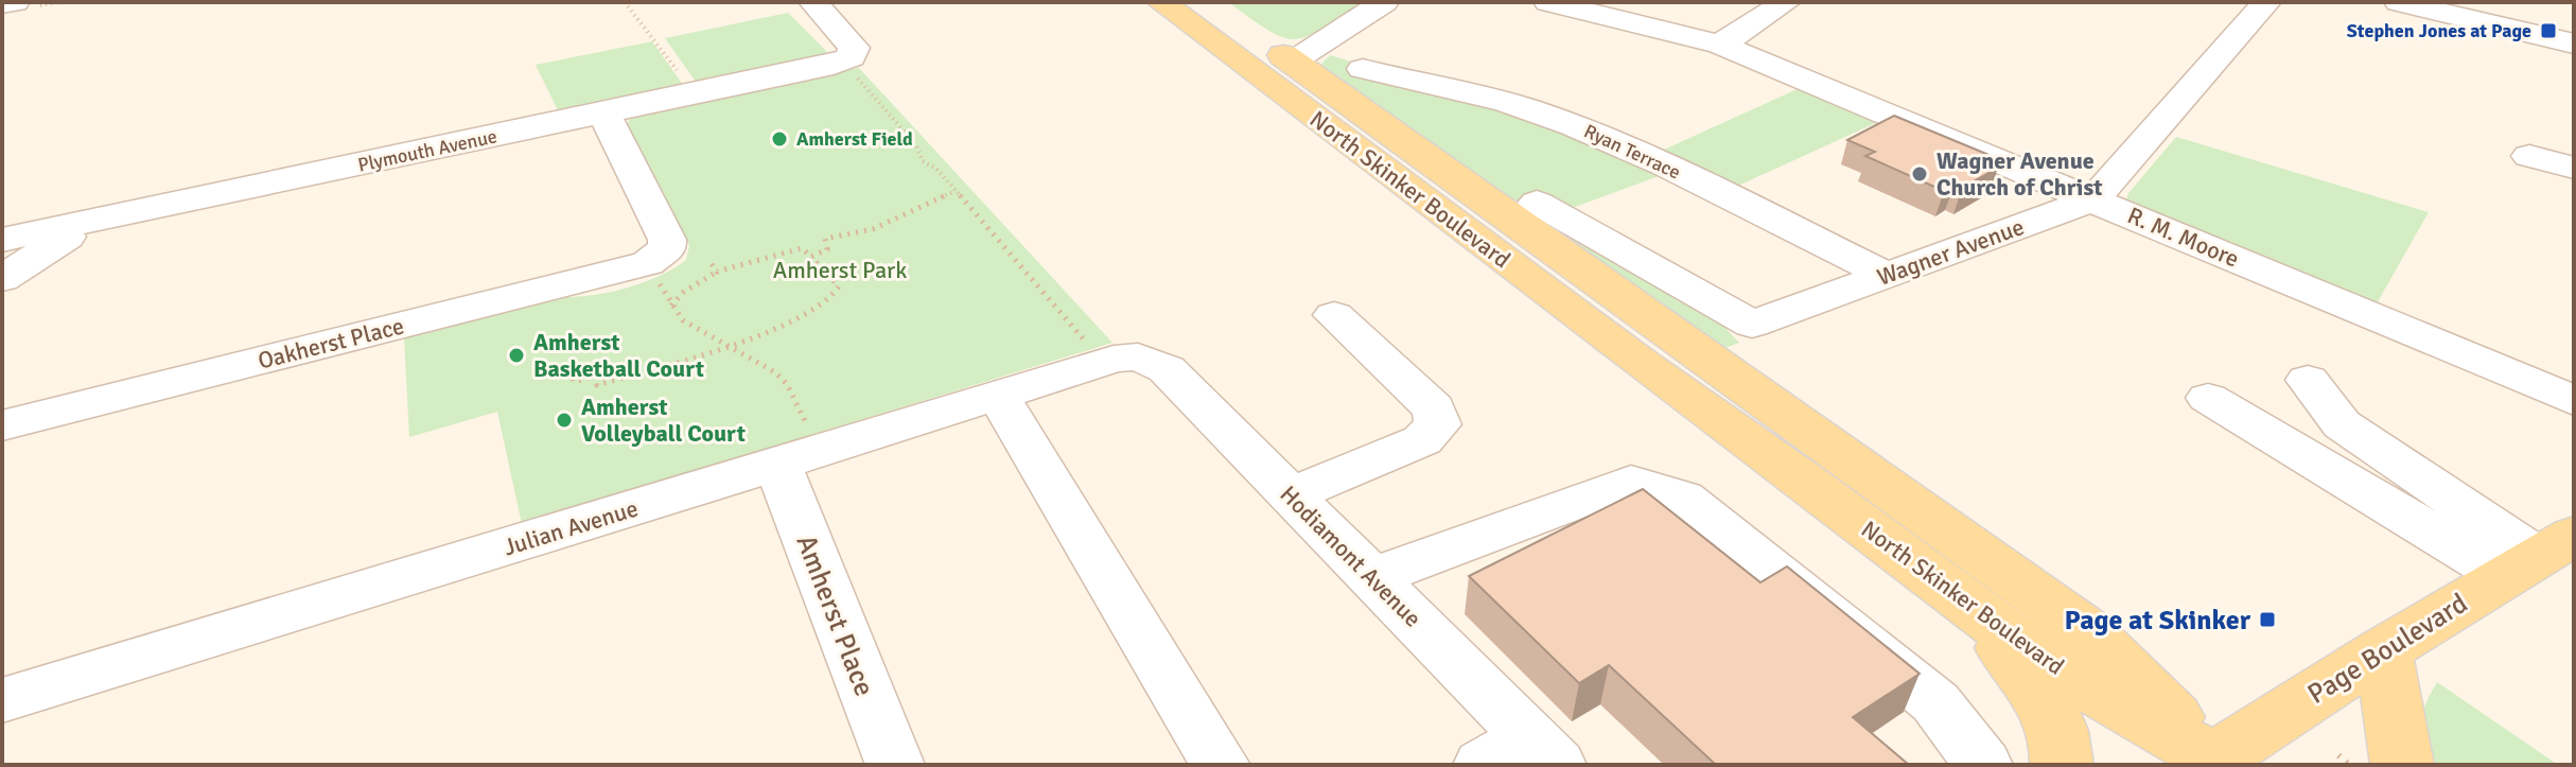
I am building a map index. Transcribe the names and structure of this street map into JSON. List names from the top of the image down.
{
  "streets": {
    "main road": ["North Skinker Boulevard", "Page Boulevard"],
    "street": [
      "Plymouth Avenue",
      "Ryan Terrace",
      "R. M. Moore",
      "Wagner Avenue",
      "Oakherst Place",
      "Julian Avenue",
      "Hodiamont Avenue",
      "Amherst Place"
    ]
  },
  "crossings": [
    ["Ryan Terrace", "Wagner Avenue"],
    ["North Skinker Boulevard", "Page Boulevard"],
    ["R. M. Moore", "Wagner Avenue"],
    ["Julian Avenue", "Hodiamont Avenue"],
    ["Julian Avenue", "Amherst Place"]
  ],
  "parks": ["Amherst Park"],
  "places": {
    "transit": ["Stephen Jones at Page", "Page at Skinker"],
    "other": [
      "Amherst Field",
      "Wagner Avenue Church of Christ",
      "Amherst Basketball Court",
      "Amherst Volleyball Court"
    ]
  }
}
